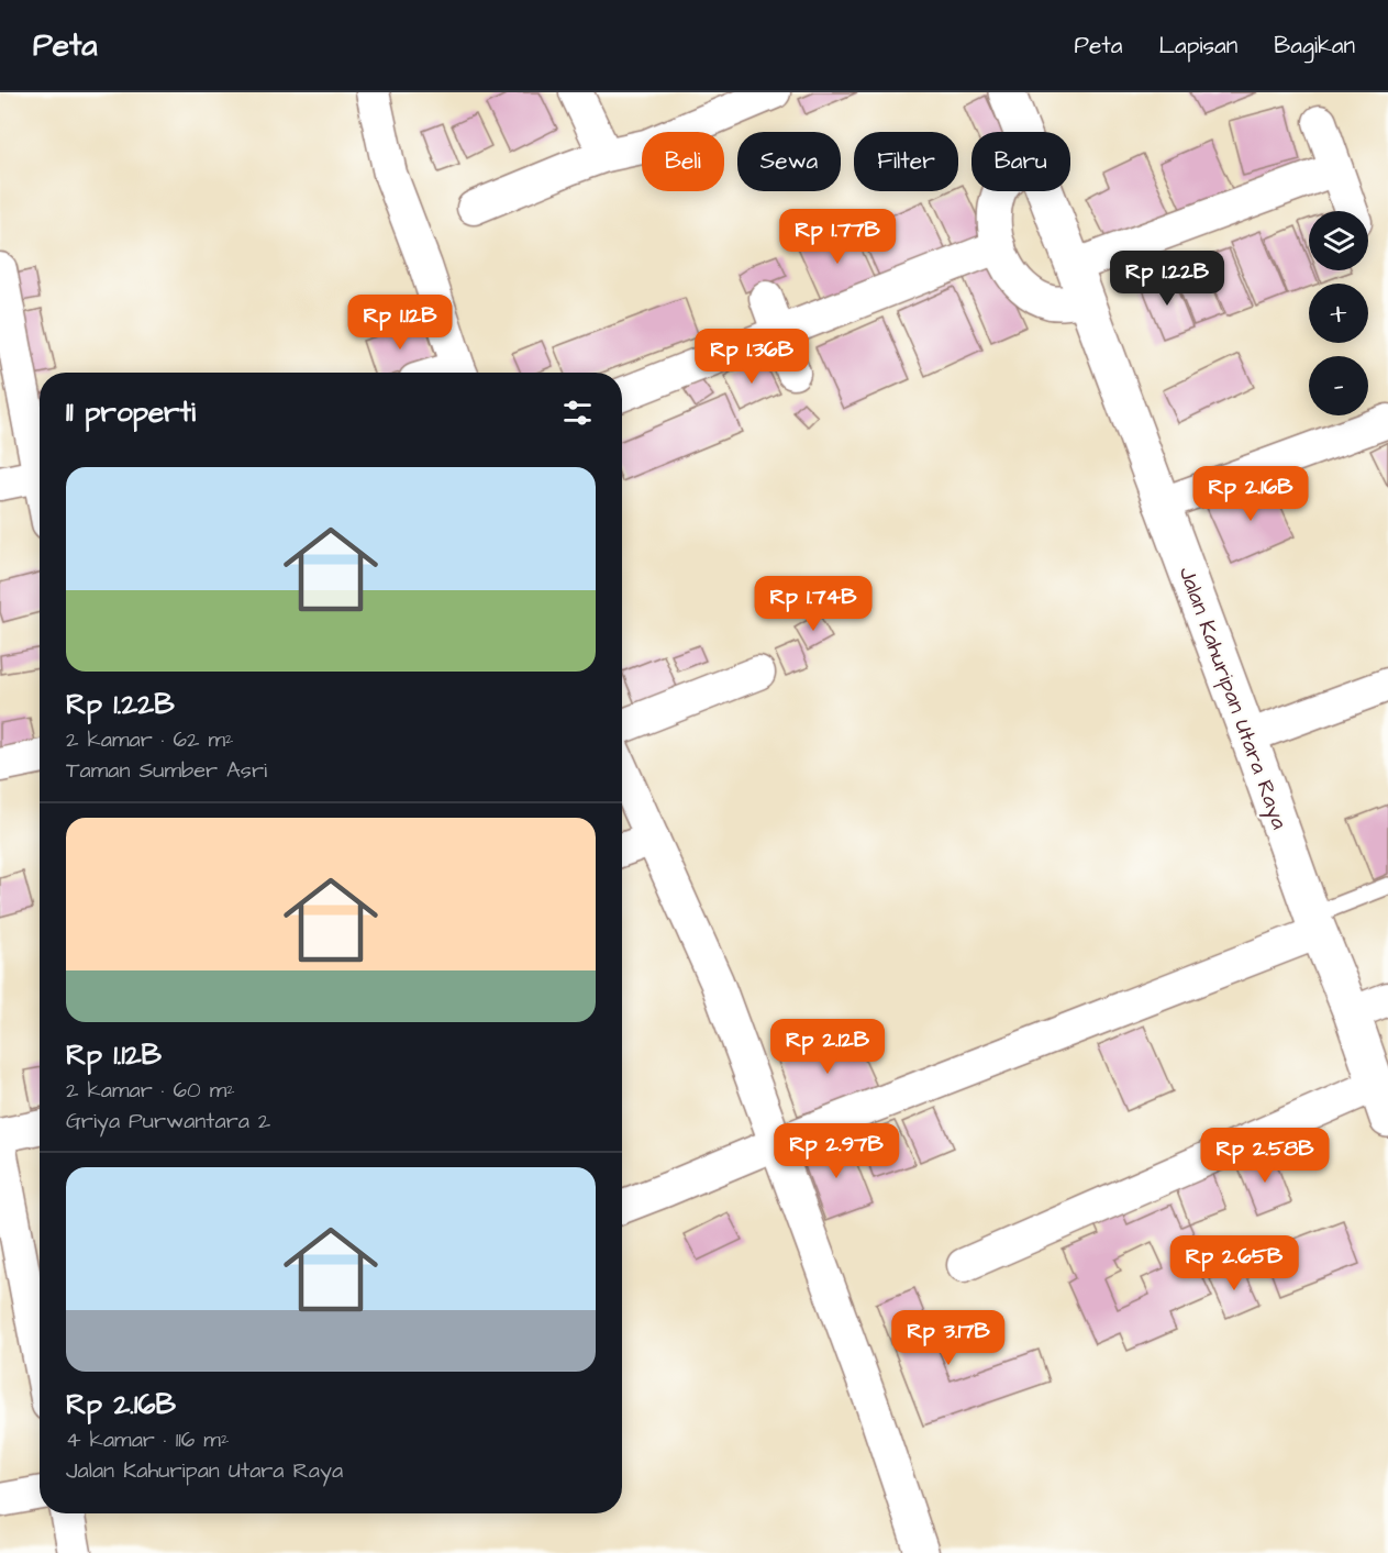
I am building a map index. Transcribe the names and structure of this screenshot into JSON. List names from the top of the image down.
{
  "streets": {
    "street": ["Jalan Kahuripan Utara Raya"]
  },
  "page": {
    "header": "Peta",
    "nav": ["Peta", "Lapisan", "Bagikan"],
    "chip": [
      "Beli",
      "Sewa",
      "Filter",
      "Baru"
    ],
    "price": [
      "Rp 1.77B",
      "Rp 1.22B",
      "Rp 1.12B",
      "Rp 1.36B",
      "Rp 2.16B",
      "Rp 1.74B",
      "Rp 2.12B",
      "Rp 2.97B",
      "Rp 2.58B",
      "Rp 2.65B",
      "Rp 3.17B"
    ],
    "map_buttons": ["+", "−"],
    "heading": "11 properti",
    "list": [
      {
        "name": "Rp 1.22B",
        "note": "2 kamar · 62 m² · Taman Sumber Asri"
      },
      {
        "name": "Rp 1.12B",
        "note": "2 kamar · 60 m² · Griya Purwantara 2"
      },
      {
        "name": "Rp 2.16B",
        "note": "4 kamar · 116 m² · Jalan Kahuripan Utara Raya"
      }
    ]
  }
}
